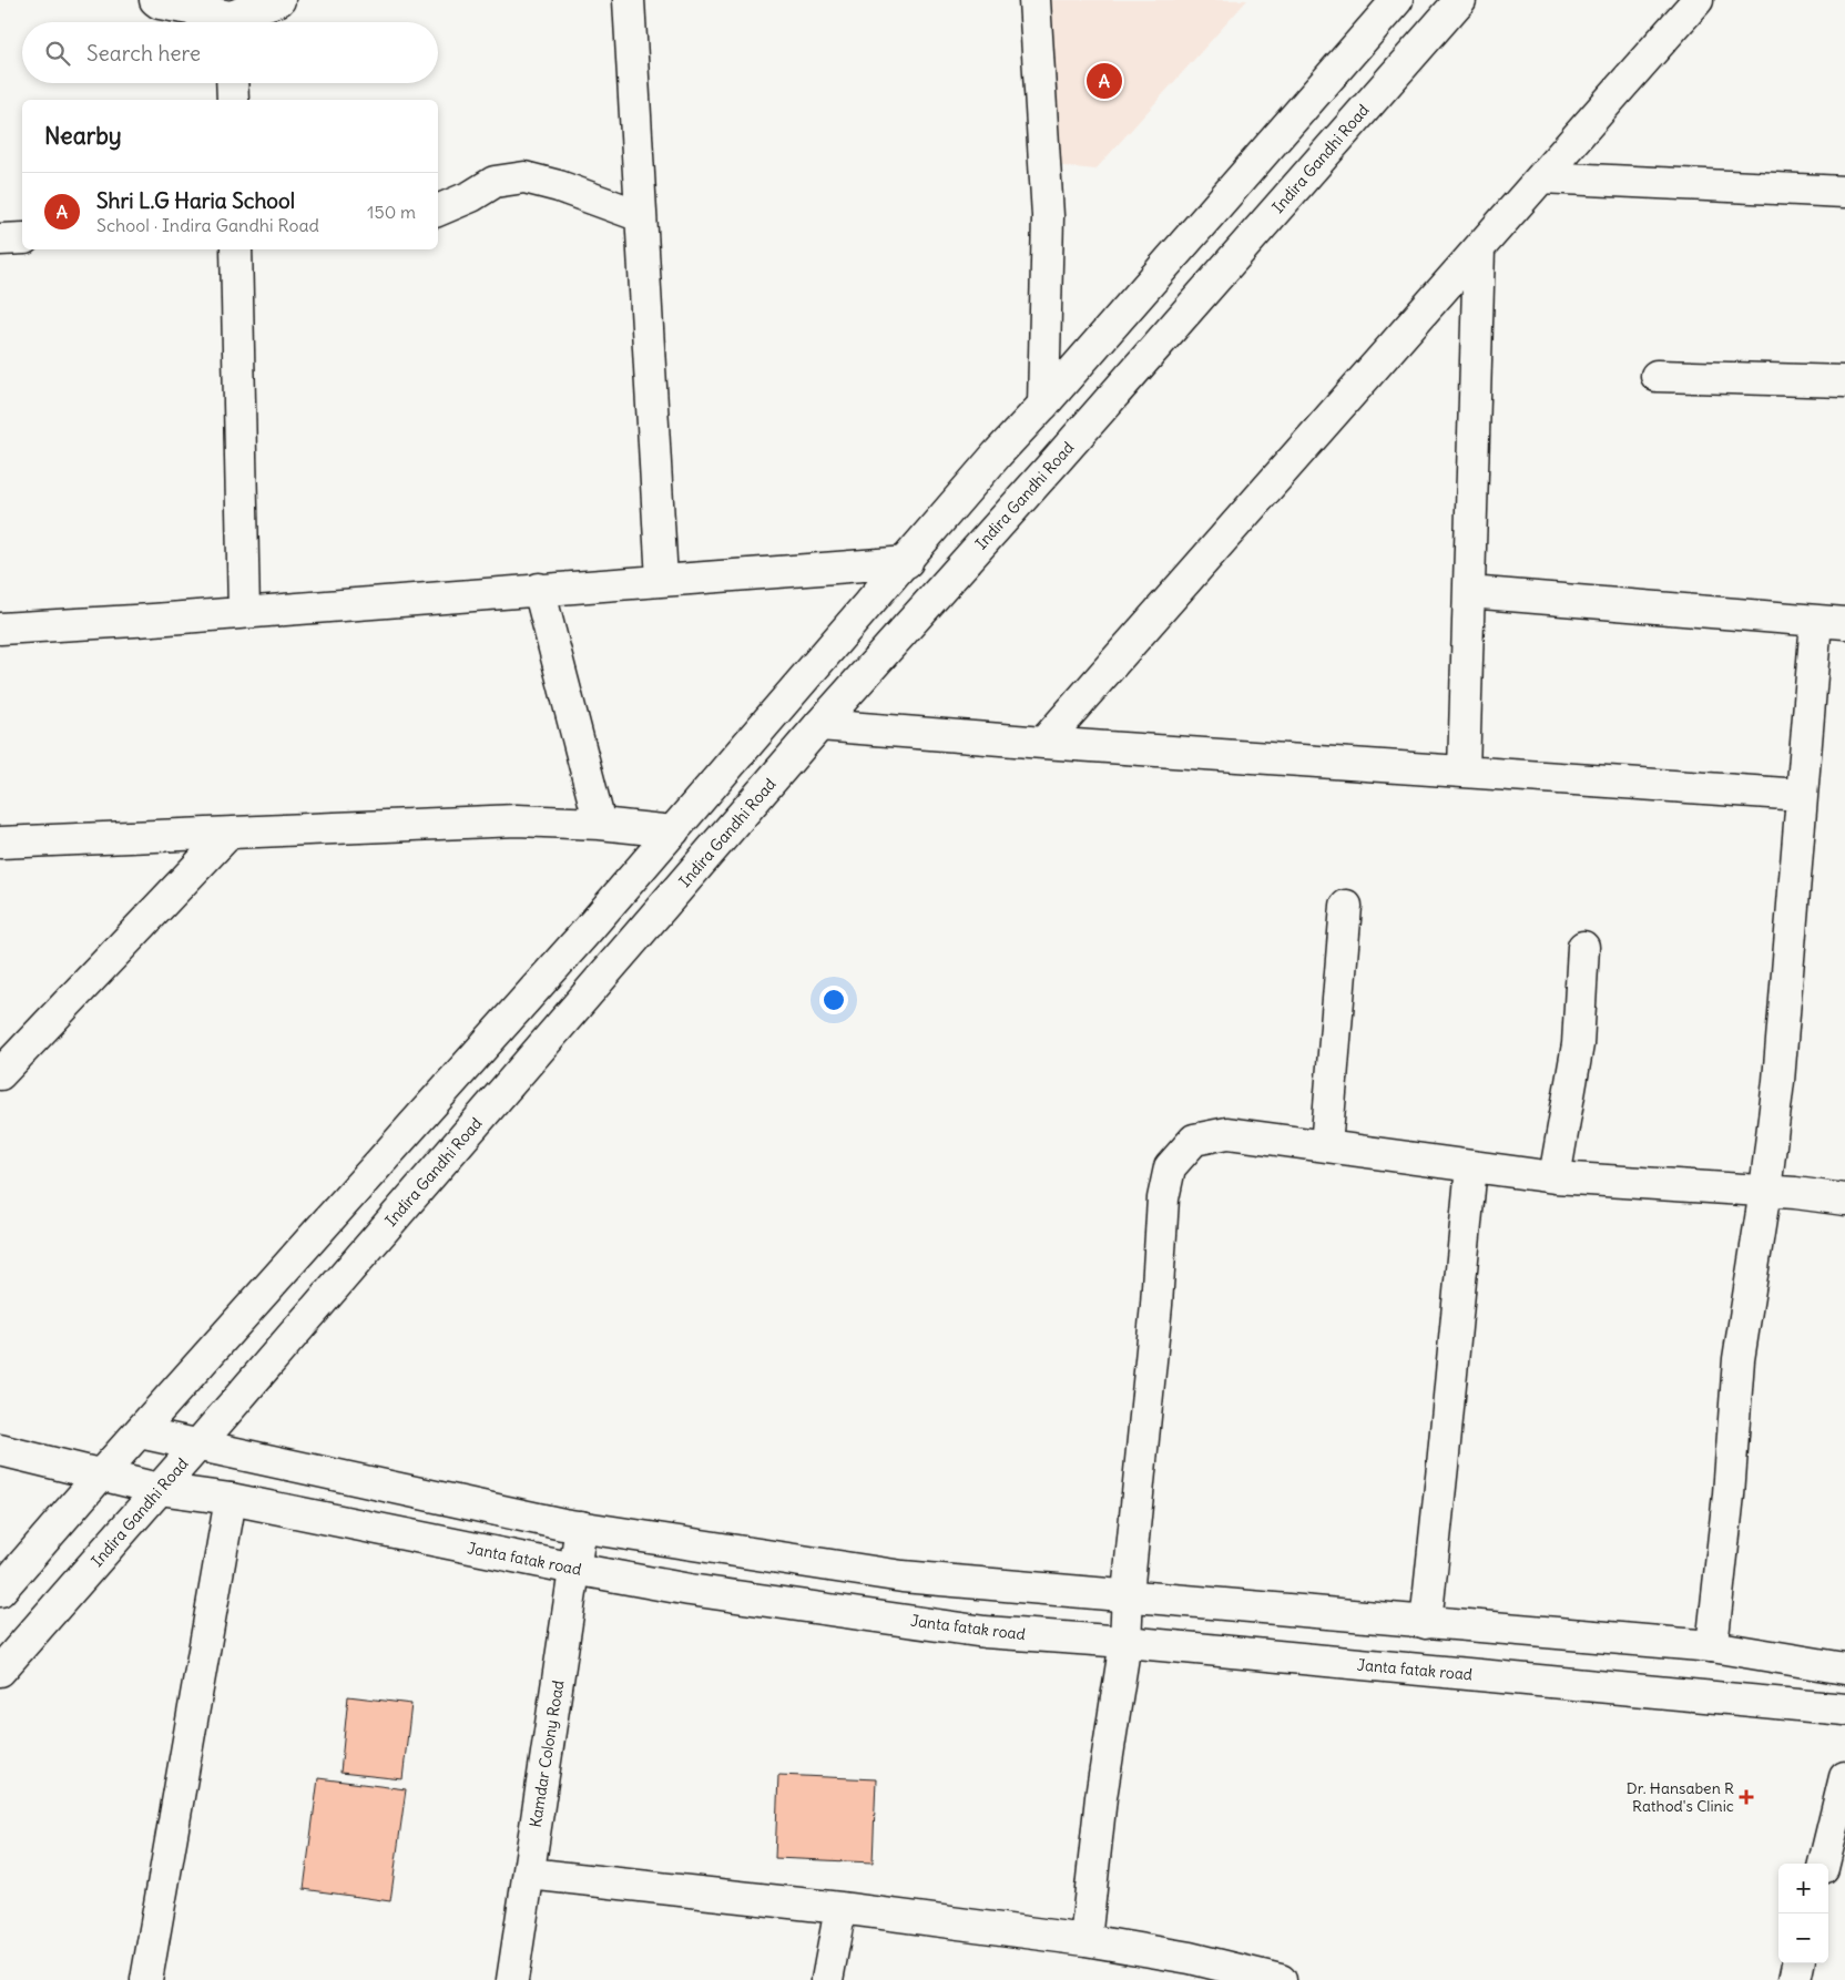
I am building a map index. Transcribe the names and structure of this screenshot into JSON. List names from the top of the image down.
{
  "streets": {
    "street": ["Indira Gandhi Road", "Janta fatak road", "Kamdar Colony Road"]
  },
  "crossings": [
    ["Indira Gandhi Road", "Janta fatak road"],
    ["Janta fatak road", "Kamdar Colony Road"]
  ],
  "places": {
    "health": ["Dr. Hansaben R Rathod's Clinic"]
  },
  "page": {
    "search": "Search here",
    "pins": "A",
    "heading": "Nearby",
    "list": [
      {
        "mark": "A",
        "name": "Shri L.G Haria School",
        "note": "School · Indira Gandhi Road",
        "value": "150 m"
      }
    ],
    "map_buttons": ["+", "−"]
  }
}
